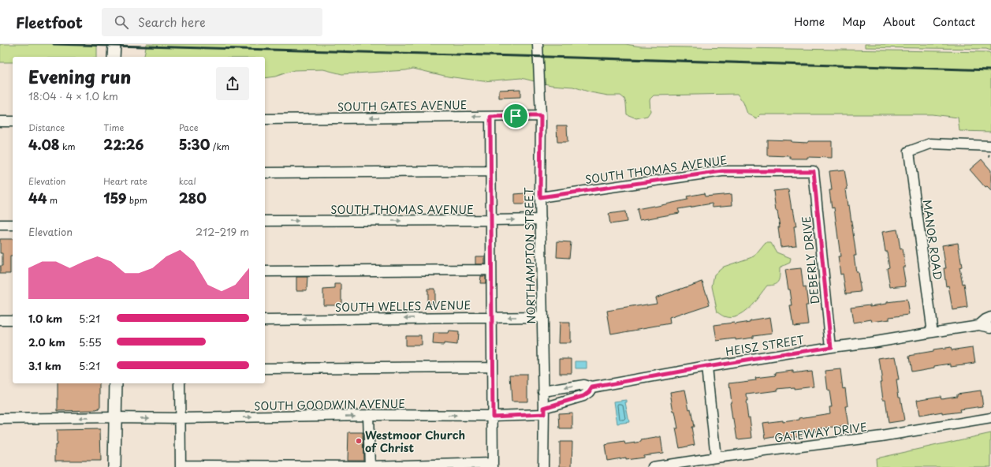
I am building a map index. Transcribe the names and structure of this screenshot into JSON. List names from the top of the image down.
{
  "streets": {
    "street": [
      "SOUTH GATES AVENUE",
      "SOUTH THOMAS AVENUE",
      "MANOR ROAD",
      "NORTHAMPTON STREET",
      "DEBERLY DRIVE",
      "SOUTH WELLES AVENUE",
      "HEISZ STREET",
      "SOUTH GOODWIN AVENUE",
      "GATEWAY DRIVE"
    ]
  },
  "crossings": [
    ["SOUTH GATES AVENUE", "NORTHAMPTON STREET"],
    ["SOUTH THOMAS AVENUE", "NORTHAMPTON STREET"],
    ["SOUTH THOMAS AVENUE", "DEBERLY DRIVE"],
    ["MANOR ROAD", "HEISZ STREET"],
    ["NORTHAMPTON STREET", "SOUTH WELLES AVENUE"],
    ["NORTHAMPTON STREET", "HEISZ STREET"],
    ["NORTHAMPTON STREET", "SOUTH GOODWIN AVENUE"],
    ["DEBERLY DRIVE", "HEISZ STREET"],
    ["HEISZ STREET", "SOUTH GOODWIN AVENUE"]
  ],
  "places": ["Westmoor Church of Christ"],
  "page": {
    "header": "Fleetfoot",
    "search": "Search here",
    "nav": [
      "Home",
      "Map",
      "About",
      "Contact"
    ],
    "heading": ["Evening run", "18:04 · 4 × 1.0 km"],
    "stats": [
      ["Distance", "4.08 km"],
      ["Time", "22:26"],
      ["Pace", "5:30 /km"],
      ["Elevation", "44 m"],
      ["Heart rate", "159 bpm"],
      ["kcal", "280"]
    ],
    "chart": ["Elevation", "212–219 m"],
    "list": [
      {
        "name": "1.0 km",
        "note": "5:21"
      },
      {
        "name": "2.0 km",
        "note": "5:55"
      },
      {
        "name": "3.1 km",
        "note": "5:21"
      }
    ]
  }
}
